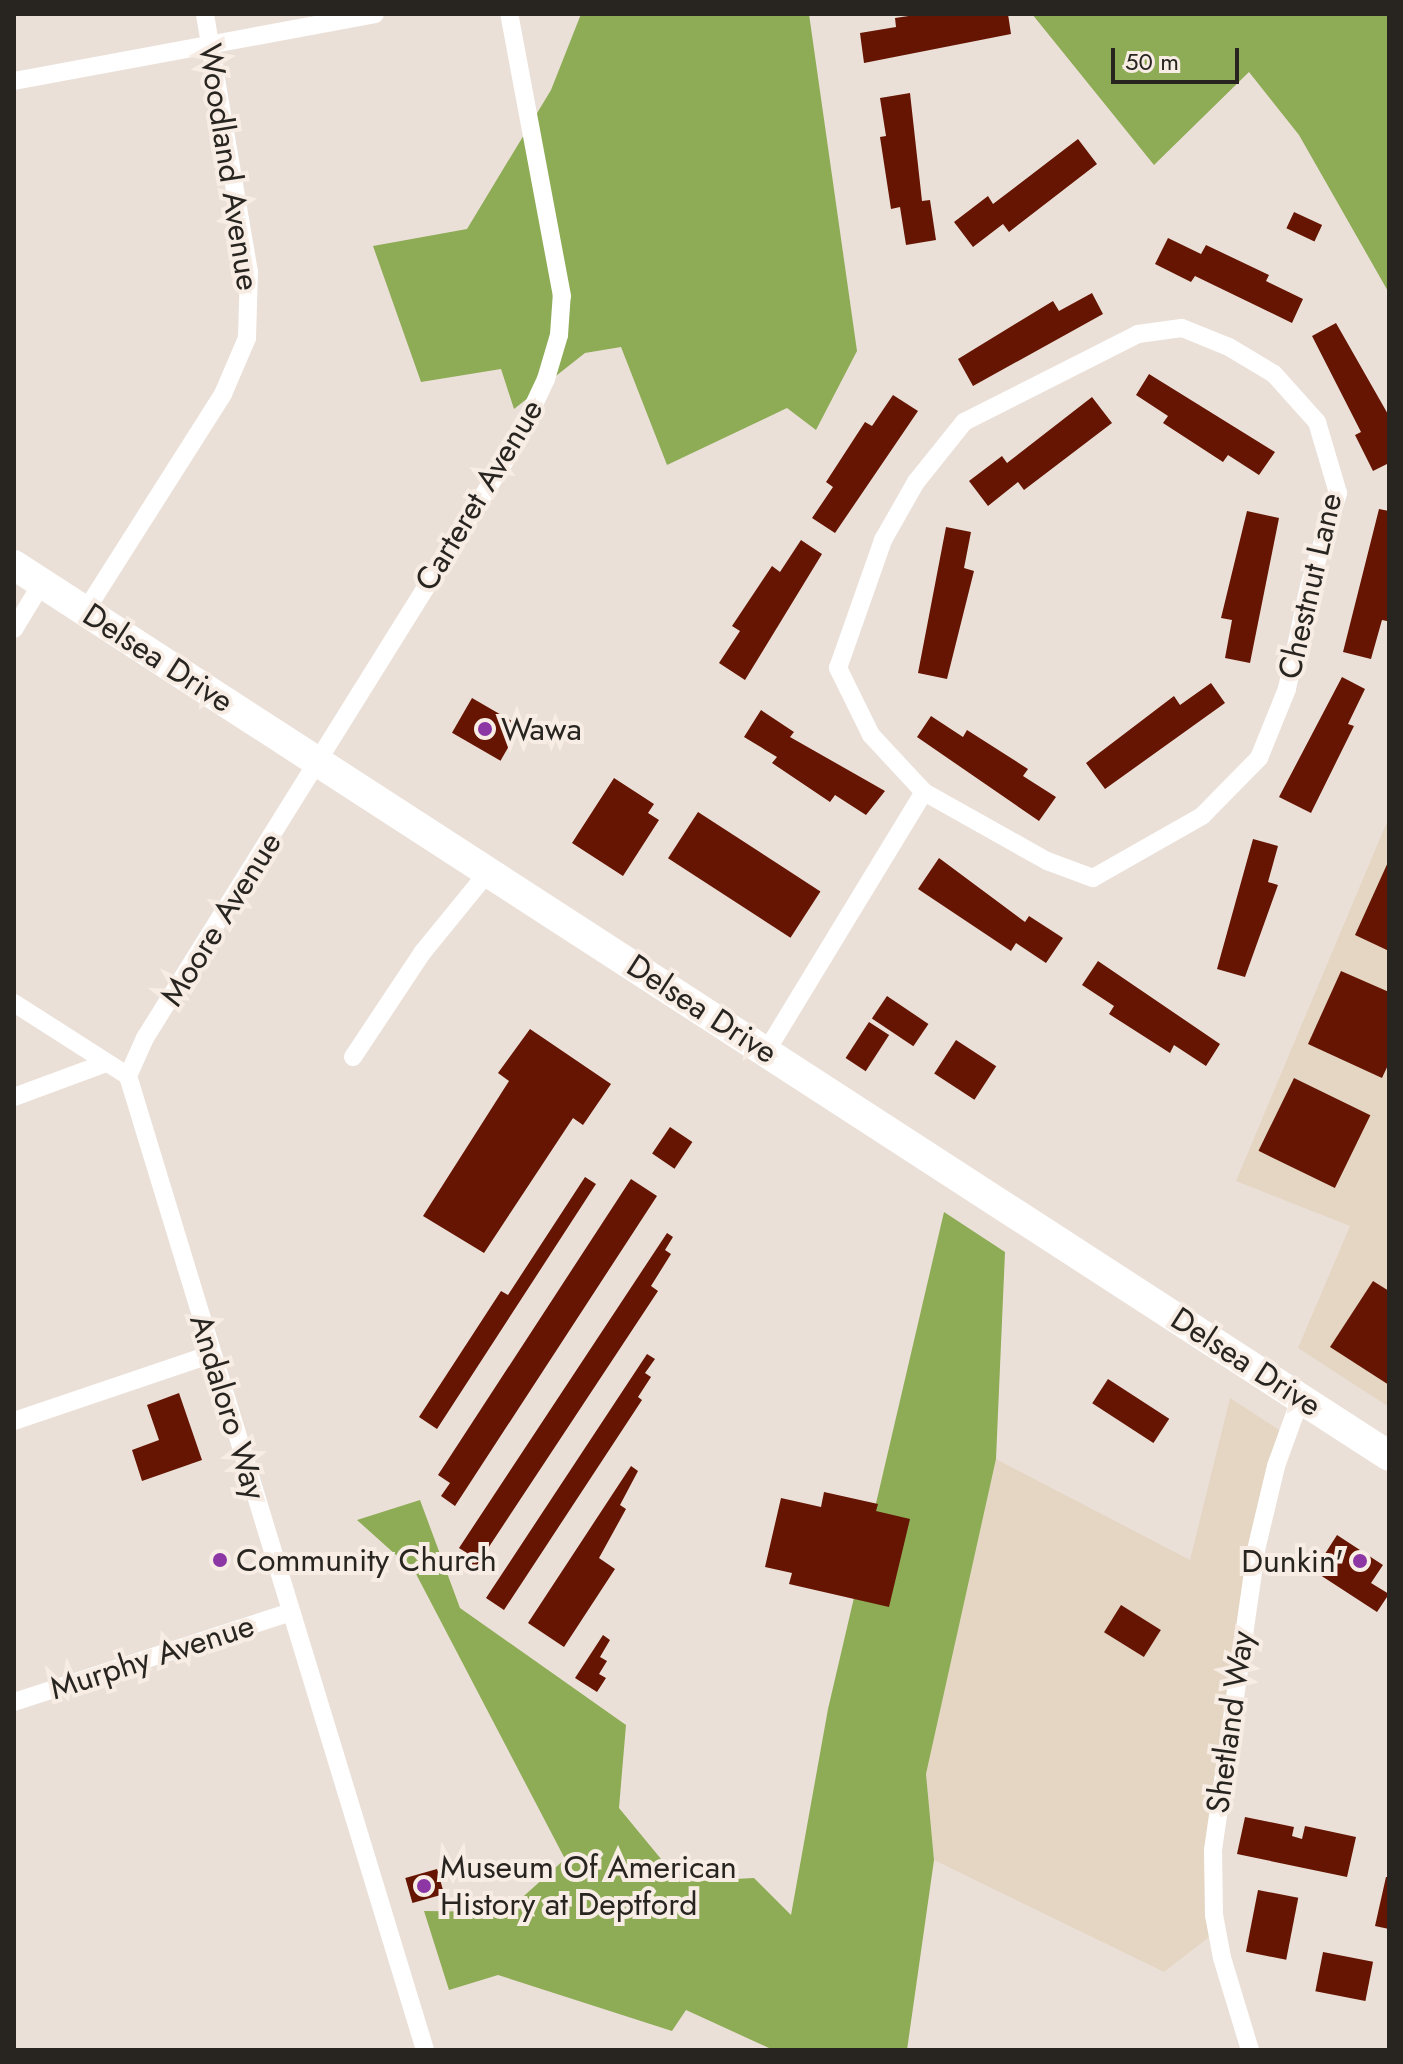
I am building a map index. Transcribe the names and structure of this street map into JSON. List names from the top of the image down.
{
  "streets": {
    "main road": ["Delsea Drive"],
    "street": [
      "Woodland Avenue",
      "Carteret Avenue",
      "Chestnut Lane",
      "Moore Avenue",
      "Andaloro Way",
      "Murphy Avenue",
      "Shetland Way"
    ]
  },
  "crossings": [
    ["Woodland Avenue", "Delsea Drive"],
    ["Carteret Avenue", "Delsea Drive"],
    ["Carteret Avenue", "Moore Avenue"],
    ["Delsea Drive", "Moore Avenue"],
    ["Delsea Drive", "Shetland Way"],
    ["Moore Avenue", "Andaloro Way"],
    ["Andaloro Way", "Murphy Avenue"]
  ],
  "places": [
    "Wawa",
    "Community Church",
    "Dunkin'",
    "Museum Of American History at Deptford"
  ],
  "scale_bar": "50 m"
}
